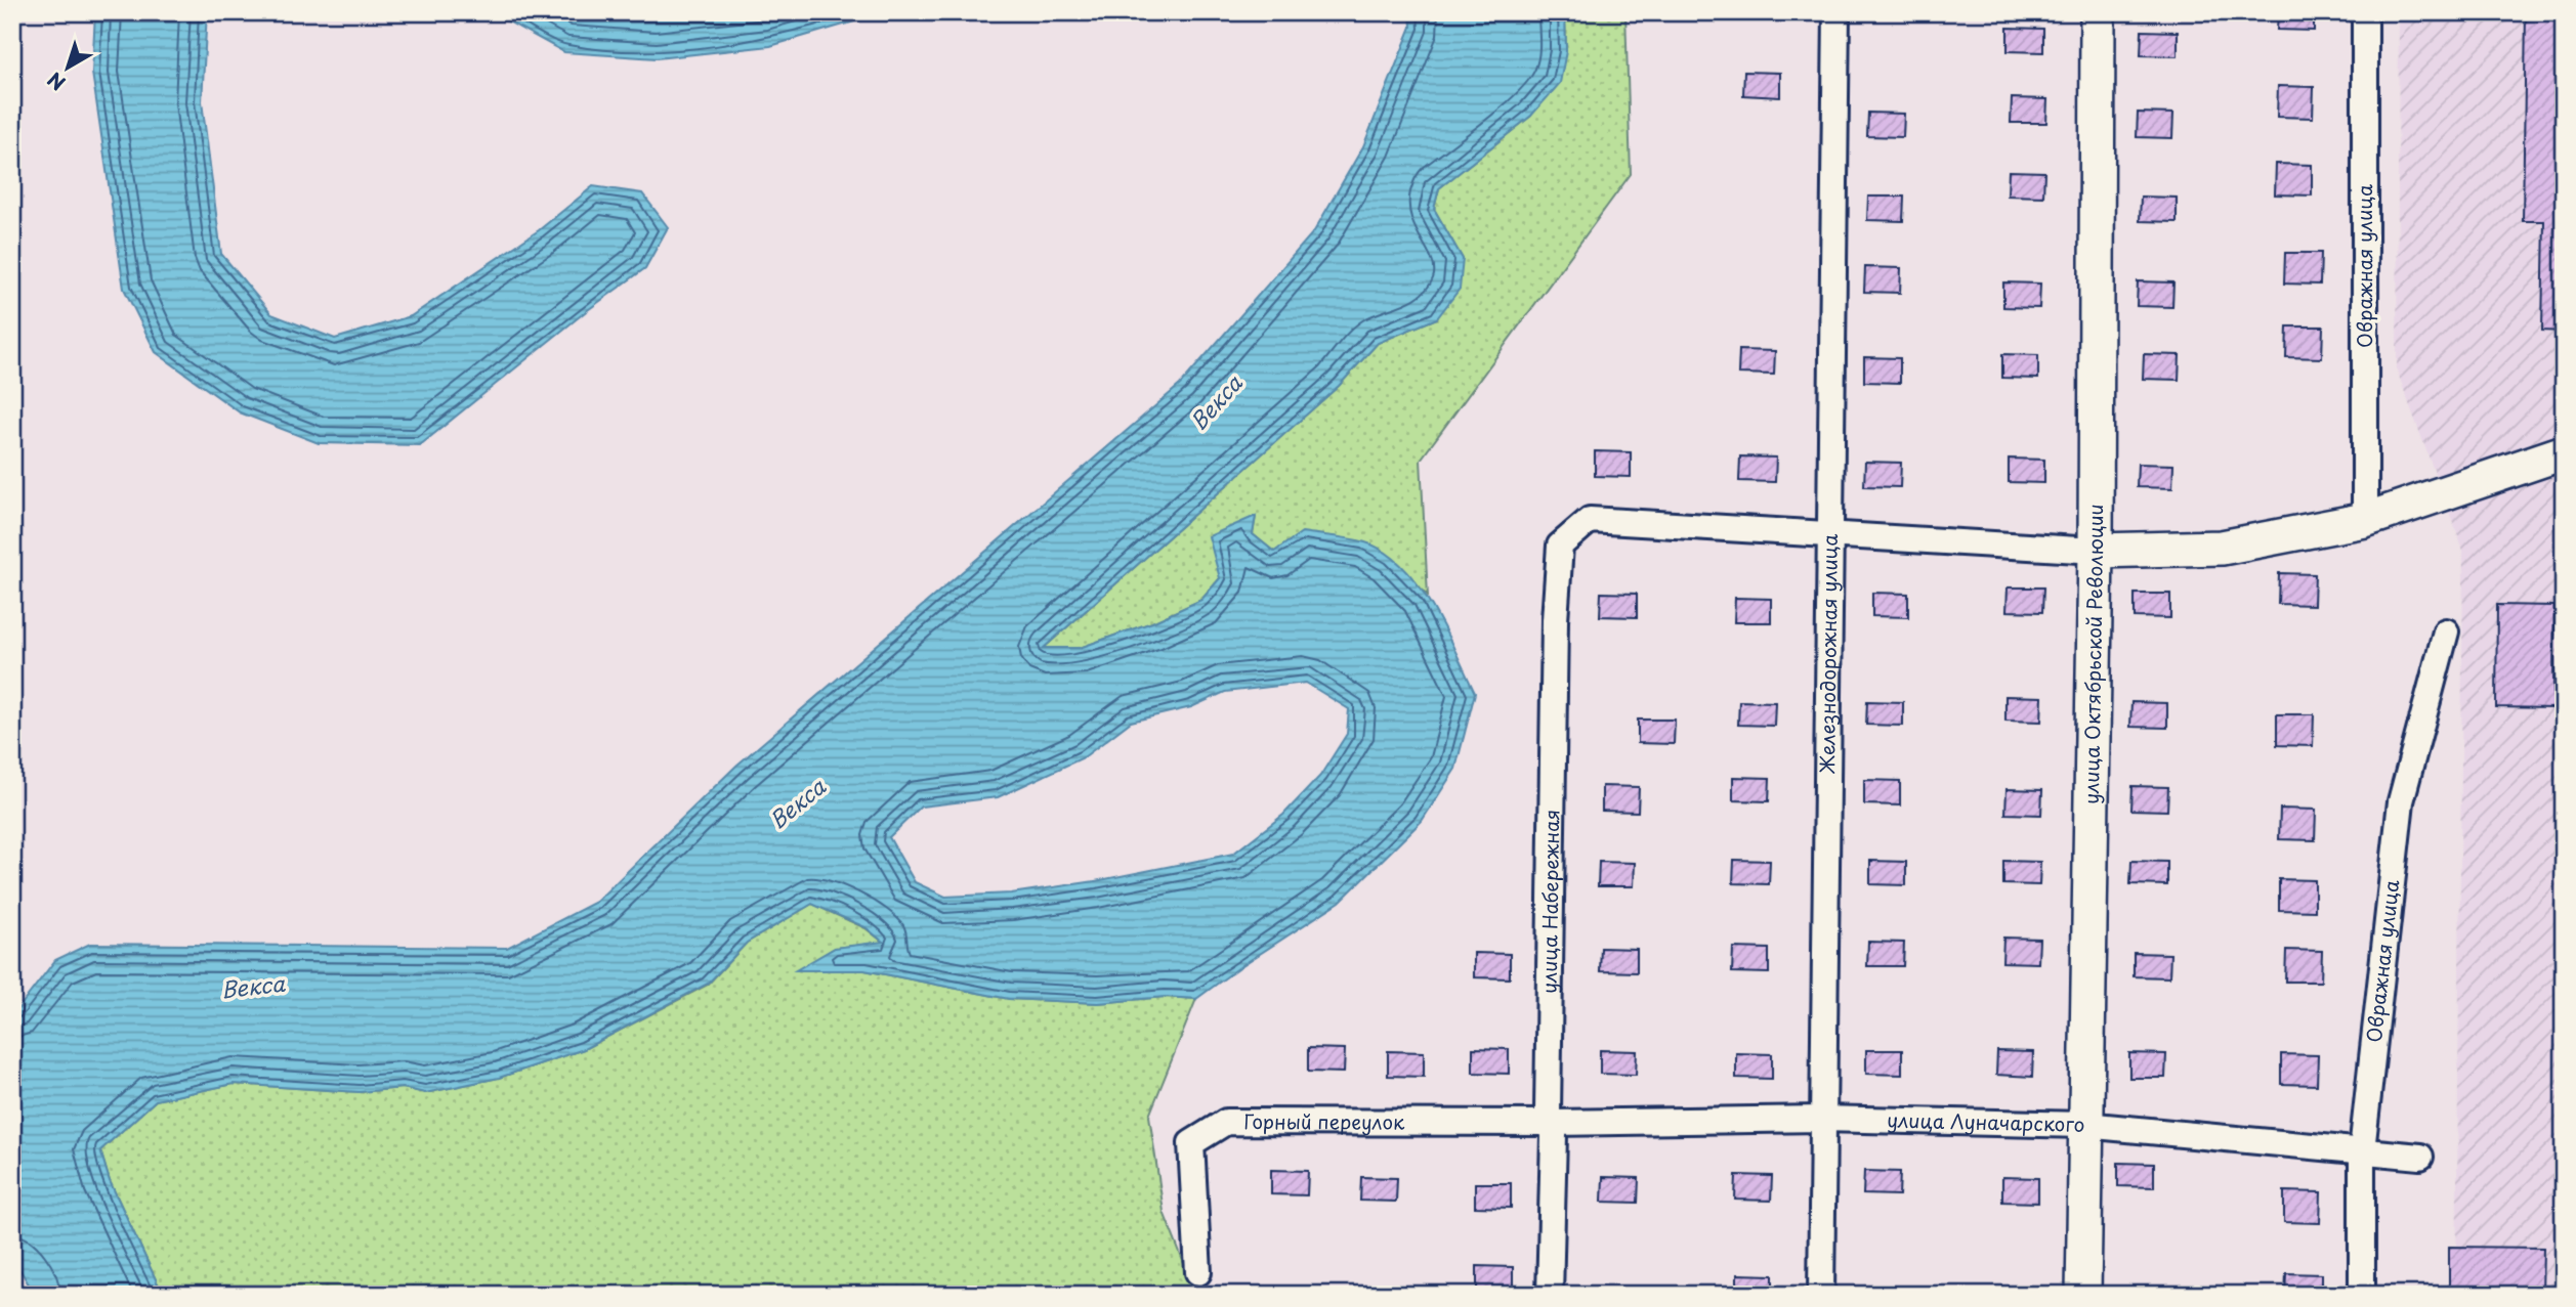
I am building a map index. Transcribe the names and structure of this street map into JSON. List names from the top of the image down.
{
  "streets": {
    "street": [
      "Овражная улица",
      "Железнодорожная улица",
      "улица Октябрьской Революции",
      "улица Набережная",
      "Горный переулок",
      "улица Луначарского"
    ]
  },
  "crossings": [
    ["Овражная улица", "улица Луначарского"],
    ["Железнодорожная улица", "улица Набережная"],
    ["Железнодорожная улица", "улица Луначарского"],
    ["улица Октябрьской Революции", "улица Луначарского"],
    ["улица Набережная", "Горный переулок"],
    ["улица Набережная", "улица Луначарского"],
    ["Горный переулок", "улица Луначарского"]
  ],
  "water": ["Векса"],
  "north": "bottom left"
}
